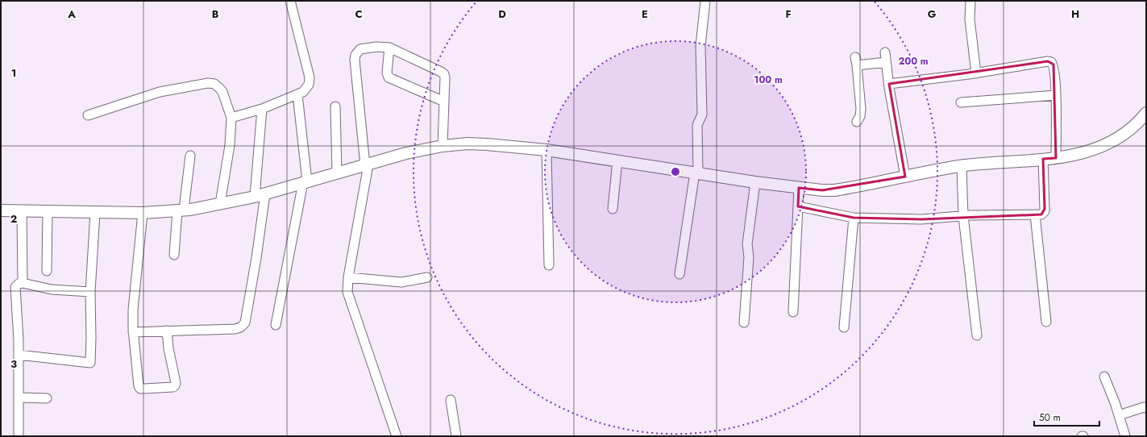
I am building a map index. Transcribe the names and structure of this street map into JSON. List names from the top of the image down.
{
  "scale_bar": "50 m",
  "grid": {
    "columns": [
      "A",
      "B",
      "C",
      "D",
      "E",
      "F",
      "G",
      "H"
    ],
    "rows": ["1", "2", "3"]
  },
  "rings": ["200 m", "100 m"]
}
